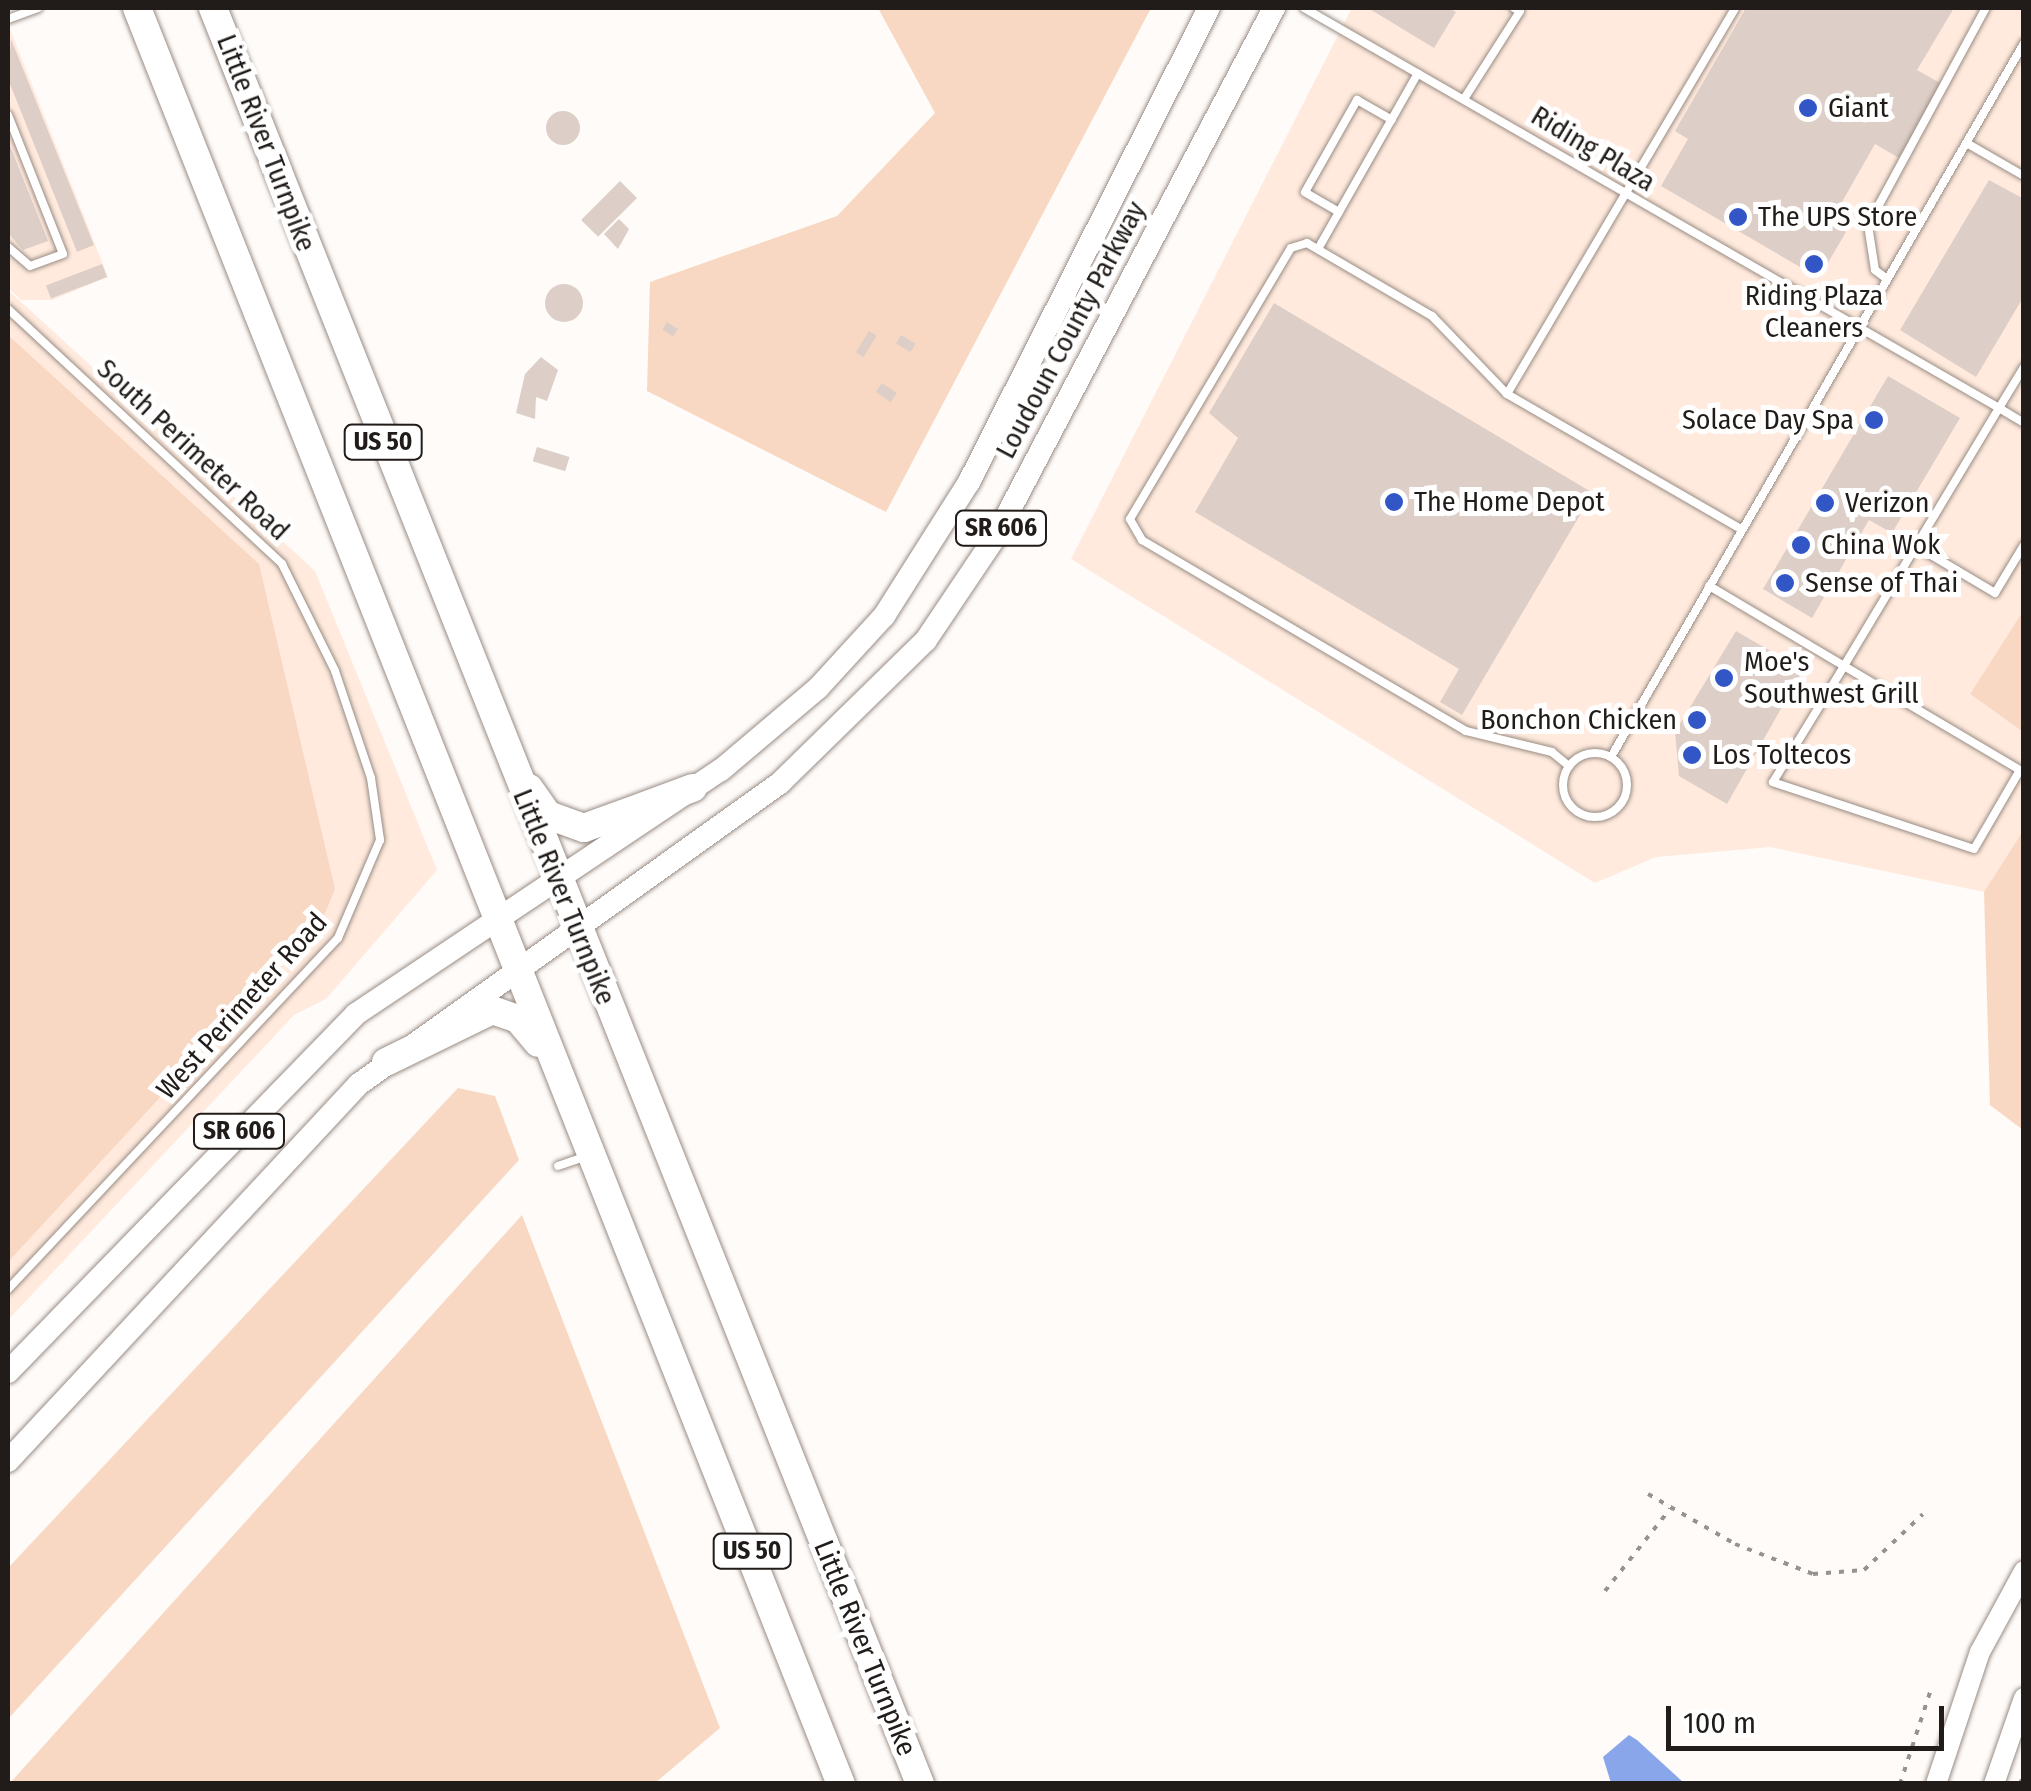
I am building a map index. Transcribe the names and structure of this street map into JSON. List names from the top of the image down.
{
  "streets": {
    "highway": ["Little River Turnpike", "US 50"],
    "main road": ["Loudoun County Parkway", "SR 606"],
    "lane": ["Riding Plaza", "South Perimeter Road", "West Perimeter Road"]
  },
  "crossings": [
    ["Little River Turnpike", "Loudoun County Parkway"],
    ["Loudoun County Parkway", "US 50"],
    ["South Perimeter Road", "West Perimeter Road"]
  ],
  "places": [
    "Giant",
    "The UPS Store",
    "Riding Plaza Cleaners",
    "Solace Day Spa",
    "The Home Depot",
    "Verizon",
    "China Wok",
    "Sense of Thai",
    "Moe's Southwest Grill",
    "Bonchon Chicken",
    "Los Toltecos"
  ],
  "scale_bar": "100 m"
}
